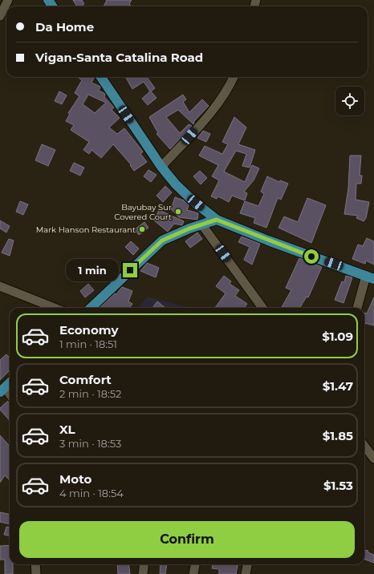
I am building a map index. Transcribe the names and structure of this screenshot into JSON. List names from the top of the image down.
{
  "places": ["Bayubay Sur Covered Court", "Mark Hanson Restaurant"],
  "page": {
    "banner": ["Da Home", "Vigan-Santa Catalina Road"],
    "bubble": "1 min",
    "list": [
      {
        "name": "Economy",
        "note": "1 min · 18:51",
        "value": "$1.09"
      },
      {
        "name": "Comfort",
        "note": "2 min · 18:52",
        "value": "$1.47"
      },
      {
        "name": "XL",
        "note": "3 min · 18:53",
        "value": "$1.85"
      },
      {
        "name": "Moto",
        "note": "4 min · 18:54",
        "value": "$1.53"
      }
    ],
    "buttons": "Confirm"
  }
}
